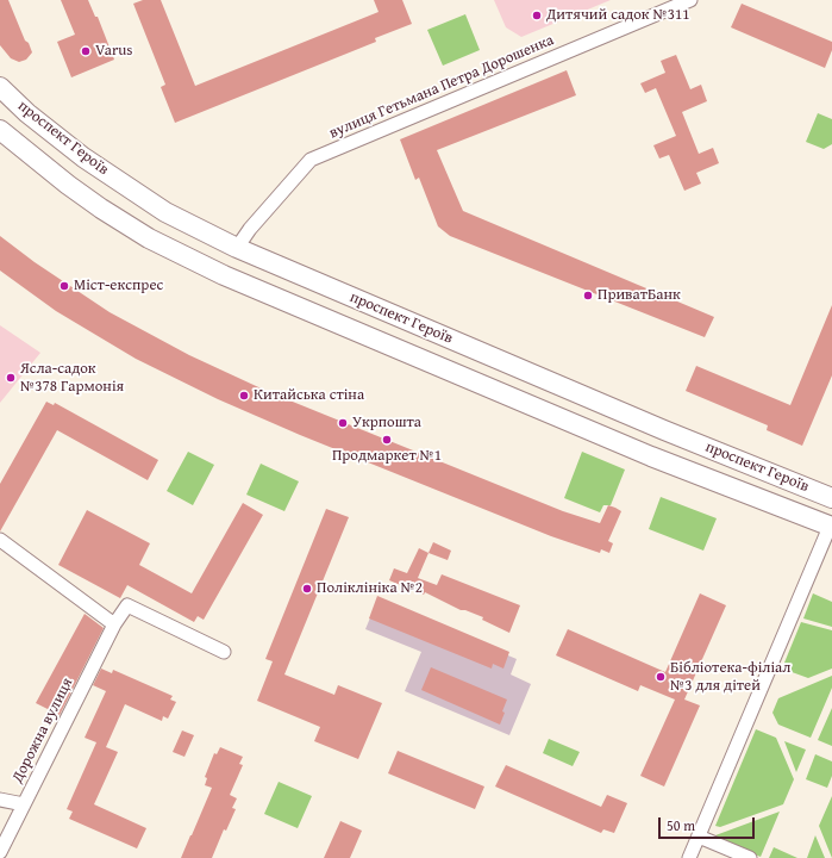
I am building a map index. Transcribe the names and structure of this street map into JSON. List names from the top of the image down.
{
  "streets": {
    "main road": ["проспект Героїв"],
    "street": ["вулиця Гетьмана Петра Дорошенка", "Дорожна вулиця"]
  },
  "crossings": [
    ["вулиця Гетьмана Петра Дорошенка", "проспект Героїв"]
  ],
  "places": [
    "Дитячий садок №311",
    "Varus",
    "Міст-експрес",
    "ПриватБанк",
    "Ясла-садок №378 Гармонія",
    "Китайська стіна",
    "Укрпошта",
    "Продмаркет №1",
    "Поліклініка №2",
    "Бібліотека-філіал №3 для дітей"
  ],
  "scale_bar": "50 m"
}
